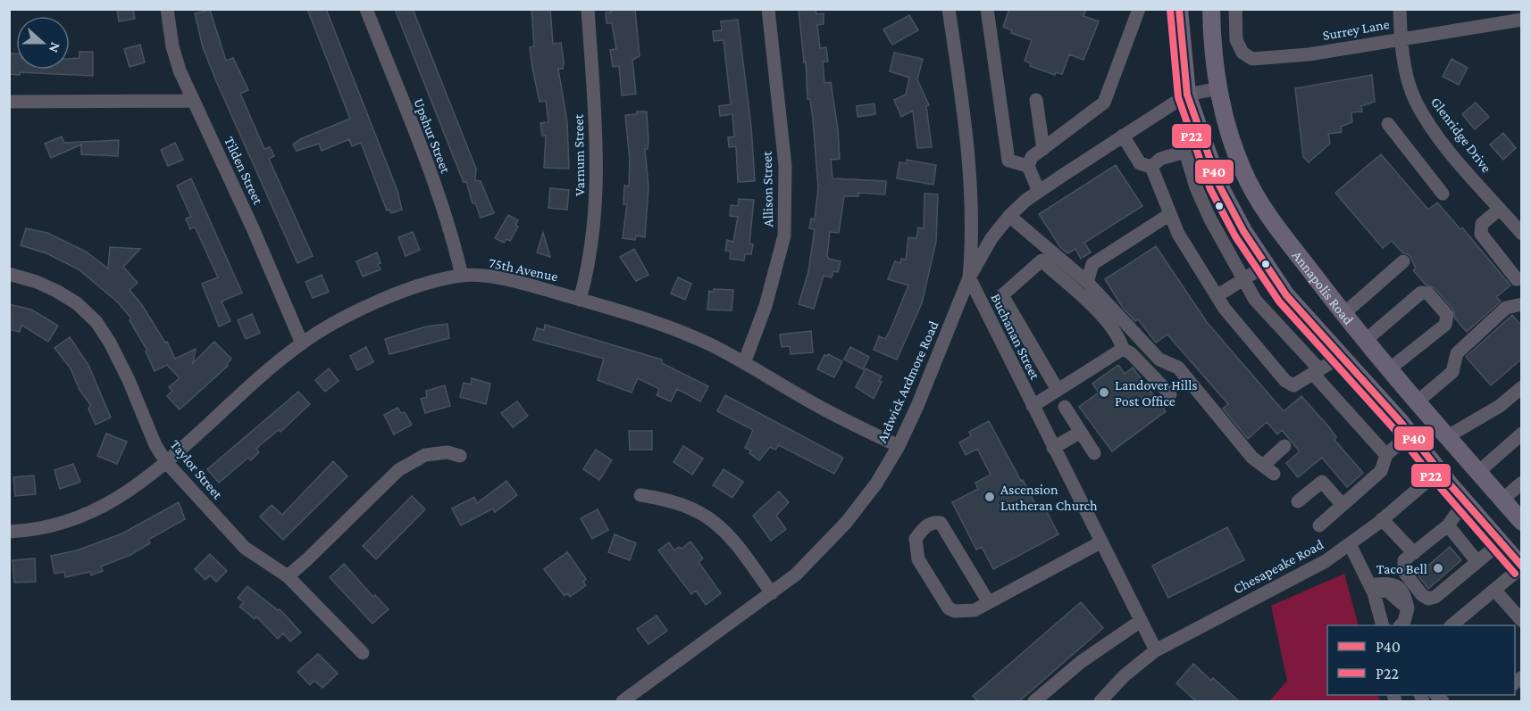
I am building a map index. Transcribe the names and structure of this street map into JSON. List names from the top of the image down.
{
  "streets": {
    "main road": ["Annapolis Road"],
    "street": [
      "Surrey Lane",
      "Glenridge Drive",
      "Upshur Street",
      "Varnum Street",
      "Tilden Street",
      "Allison Street",
      "75th Avenue",
      "Buchanan Street",
      "Ardwick Ardmore Road",
      "Taylor Street",
      "Chesapeake Road"
    ]
  },
  "crossings": [
    ["Surrey Lane", "Glenridge Drive"],
    ["Upshur Street", "75th Avenue"],
    ["Varnum Street", "75th Avenue"],
    ["Tilden Street", "75th Avenue"],
    ["Allison Street", "75th Avenue"],
    ["75th Avenue", "Ardwick Ardmore Road"],
    ["75th Avenue", "Taylor Street"],
    ["Annapolis Road", "Ardwick Ardmore Road"],
    ["Annapolis Road", "Chesapeake Road"],
    ["Buchanan Street", "Ardwick Ardmore Road"],
    ["Buchanan Street", "Chesapeake Road"]
  ],
  "places": ["Landover Hills Post Office", "Ascension Lutheran Church", "Taco Bell"],
  "lines": ["transit line P40", "transit line P22"],
  "legend": ["P40", "P22"],
  "north": "right"
}
